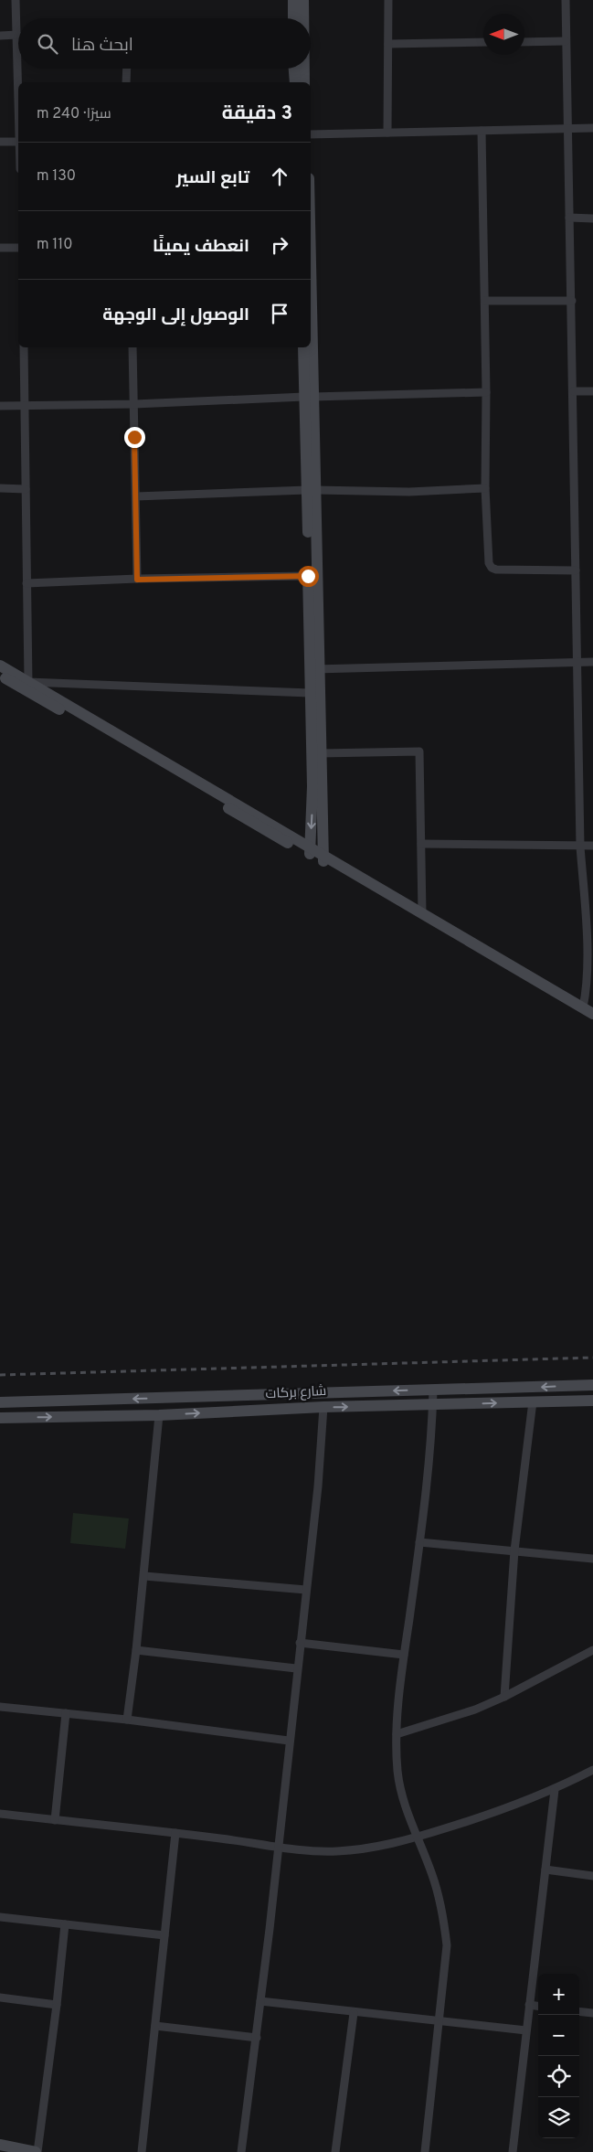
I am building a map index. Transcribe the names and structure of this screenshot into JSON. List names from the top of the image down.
{
  "streets": {
    "street": ["شارع بركات"]
  },
  "north": "left",
  "page": {
    "search": "ابحث هنا",
    "heading": ["3 دقيقة", "سيرًا · 240 m"],
    "list": [
      ["تابع السير", "130 m"],
      ["انعطف يمينًا", "110 m"],
      "الوصول إلى الوجهة"
    ],
    "map_buttons": ["+", "−"]
  }
}
